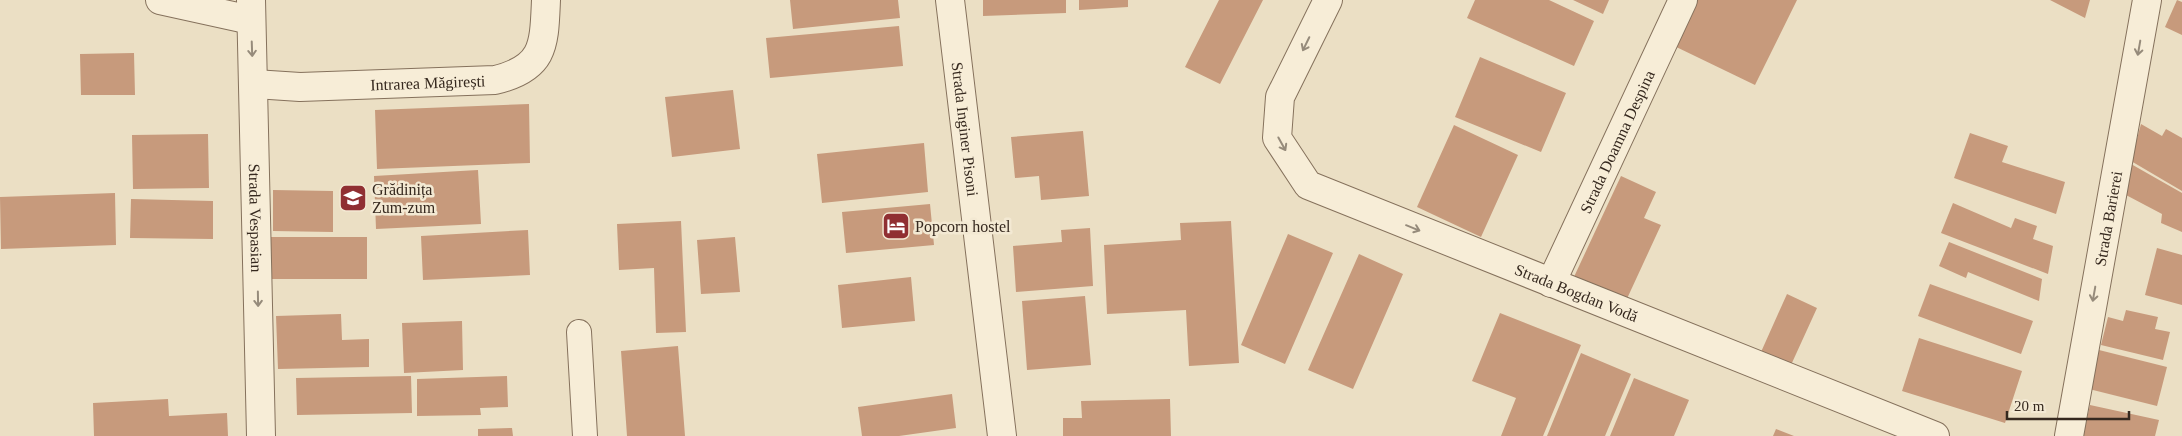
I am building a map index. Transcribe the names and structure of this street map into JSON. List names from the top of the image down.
{
  "streets": {
    "street": [
      "Intrarea Măgirești",
      "Strada Inginer Pisoni",
      "Strada Doamna Despina",
      "Strada Vespasian",
      "Strada Barierei",
      "Strada Bogdan Vodă"
    ]
  },
  "crossings": [
    ["Intrarea Măgirești", "Strada Vespasian"],
    ["Strada Doamna Despina", "Strada Bogdan Vodă"]
  ],
  "one_way": ["Strada Vespasian", "Strada Barierei"],
  "places": {
    "school or university": ["Grădinița Zum-zum"],
    "hotel": ["Popcorn hostel"]
  },
  "scale_bar": "20 m"
}
